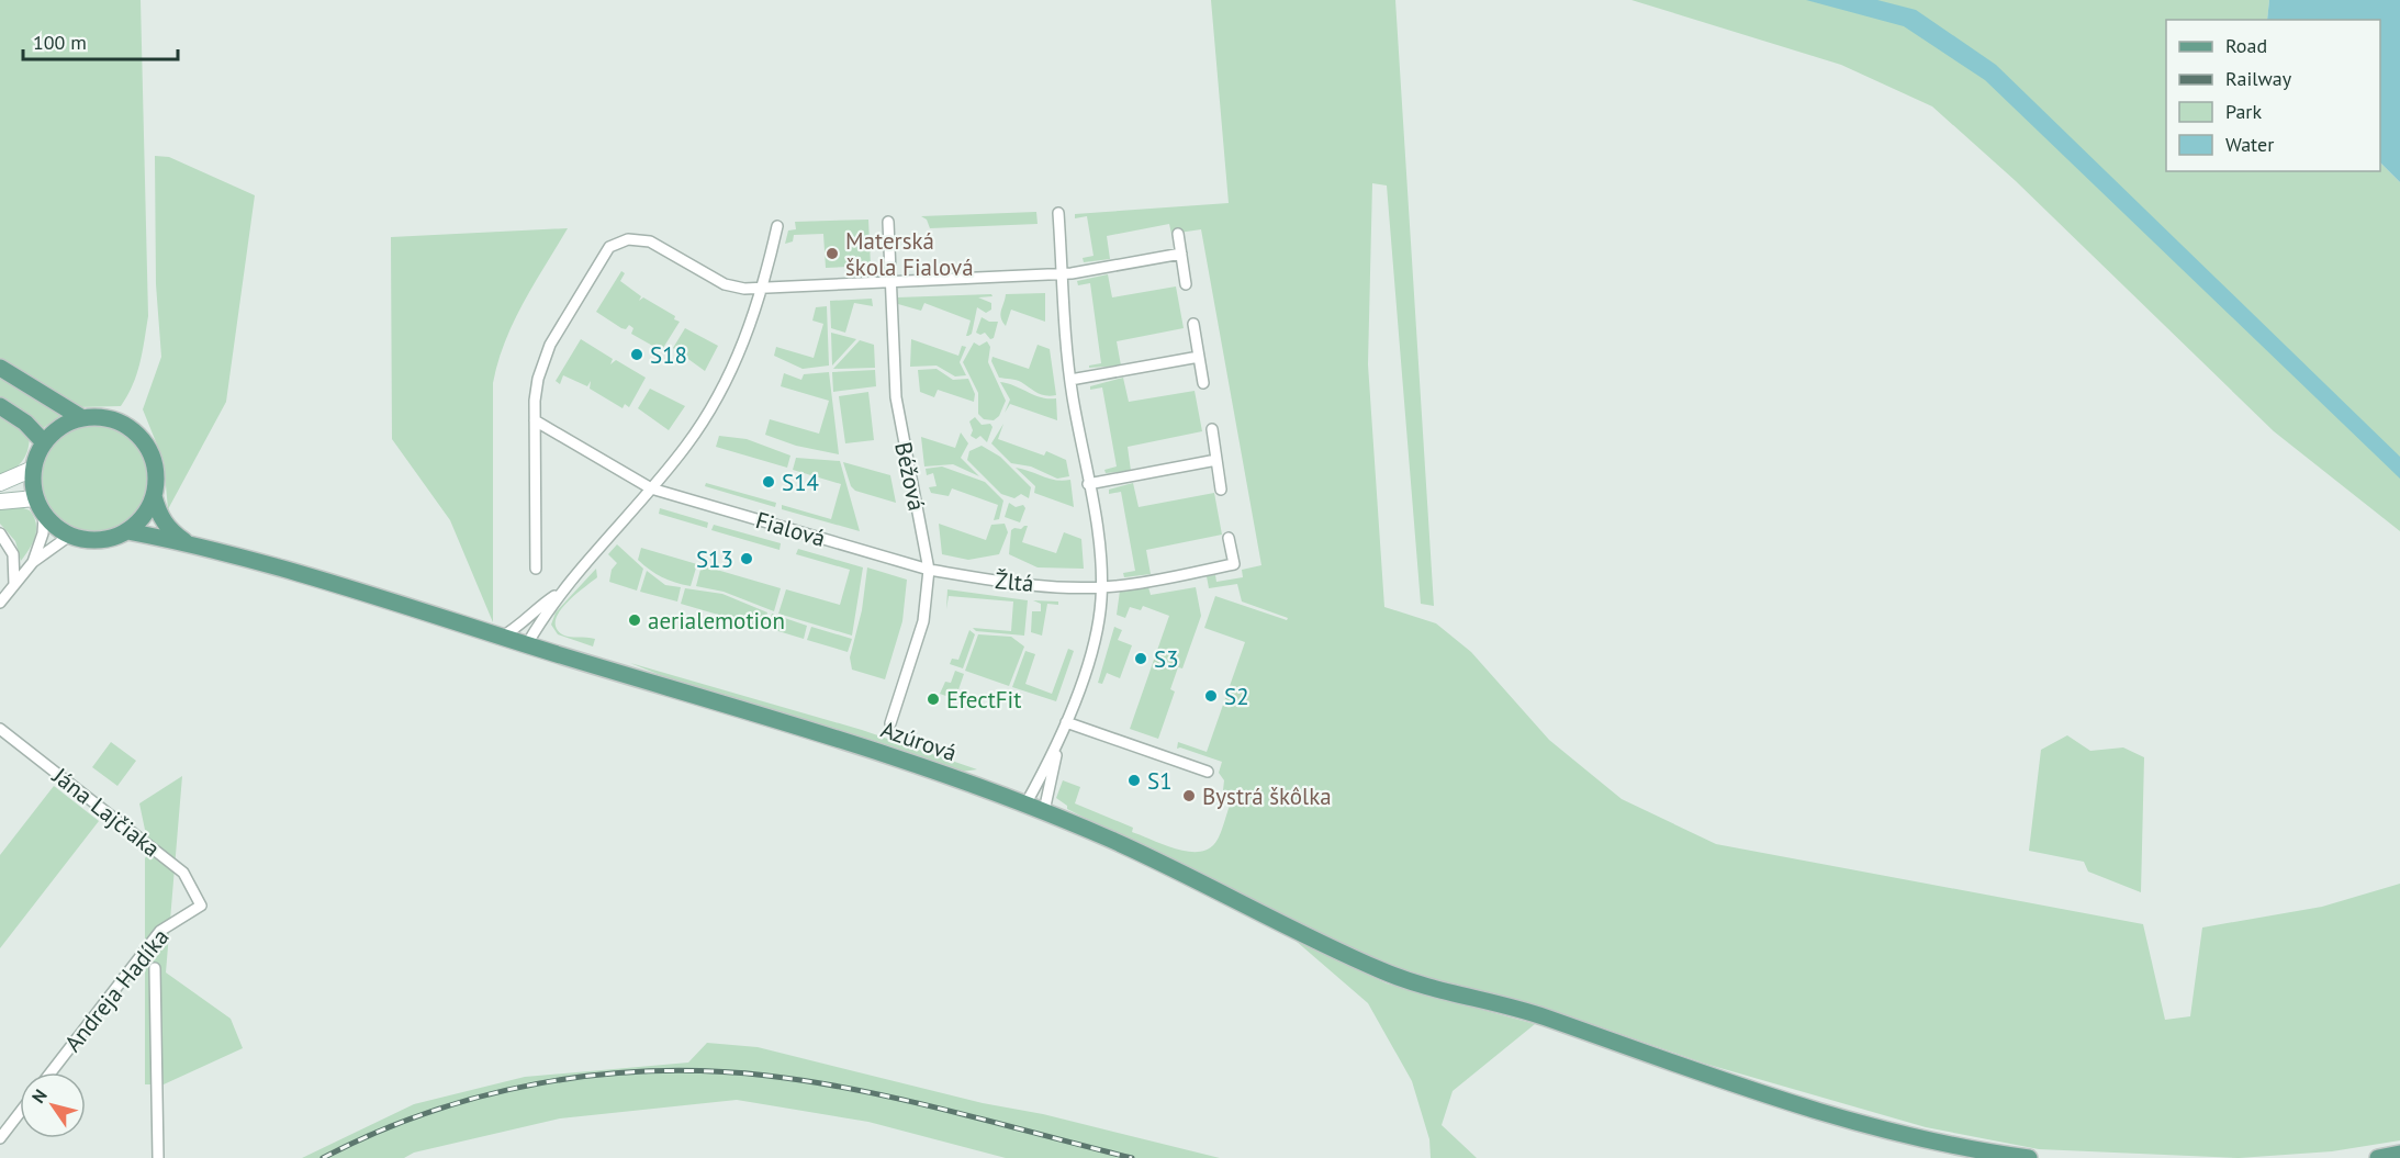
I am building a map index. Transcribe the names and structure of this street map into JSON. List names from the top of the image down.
{
  "streets": {
    "main road": ["Azúrová"],
    "street": [
      "Béžová",
      "Fialová",
      "Žltá",
      "Jána Lajčiaka",
      "Andreja Hadíka"
    ]
  },
  "crossings": [
    ["Béžová", "Fialová"],
    ["Béžová", "Žltá"],
    ["Fialová", "Žltá"],
    ["Jána Lajčiaka", "Andreja Hadíka"]
  ],
  "places": [
    "Materská škola Fialová",
    "S18",
    "S14",
    "S13",
    "aerialemotion",
    "S3",
    "S2",
    "EfectFit",
    "S1",
    "Bystrá škôlka"
  ],
  "legend": [
    "Road",
    "Railway",
    "Park",
    "Water"
  ],
  "scale_bar": "100 m",
  "north": "top left"
}
